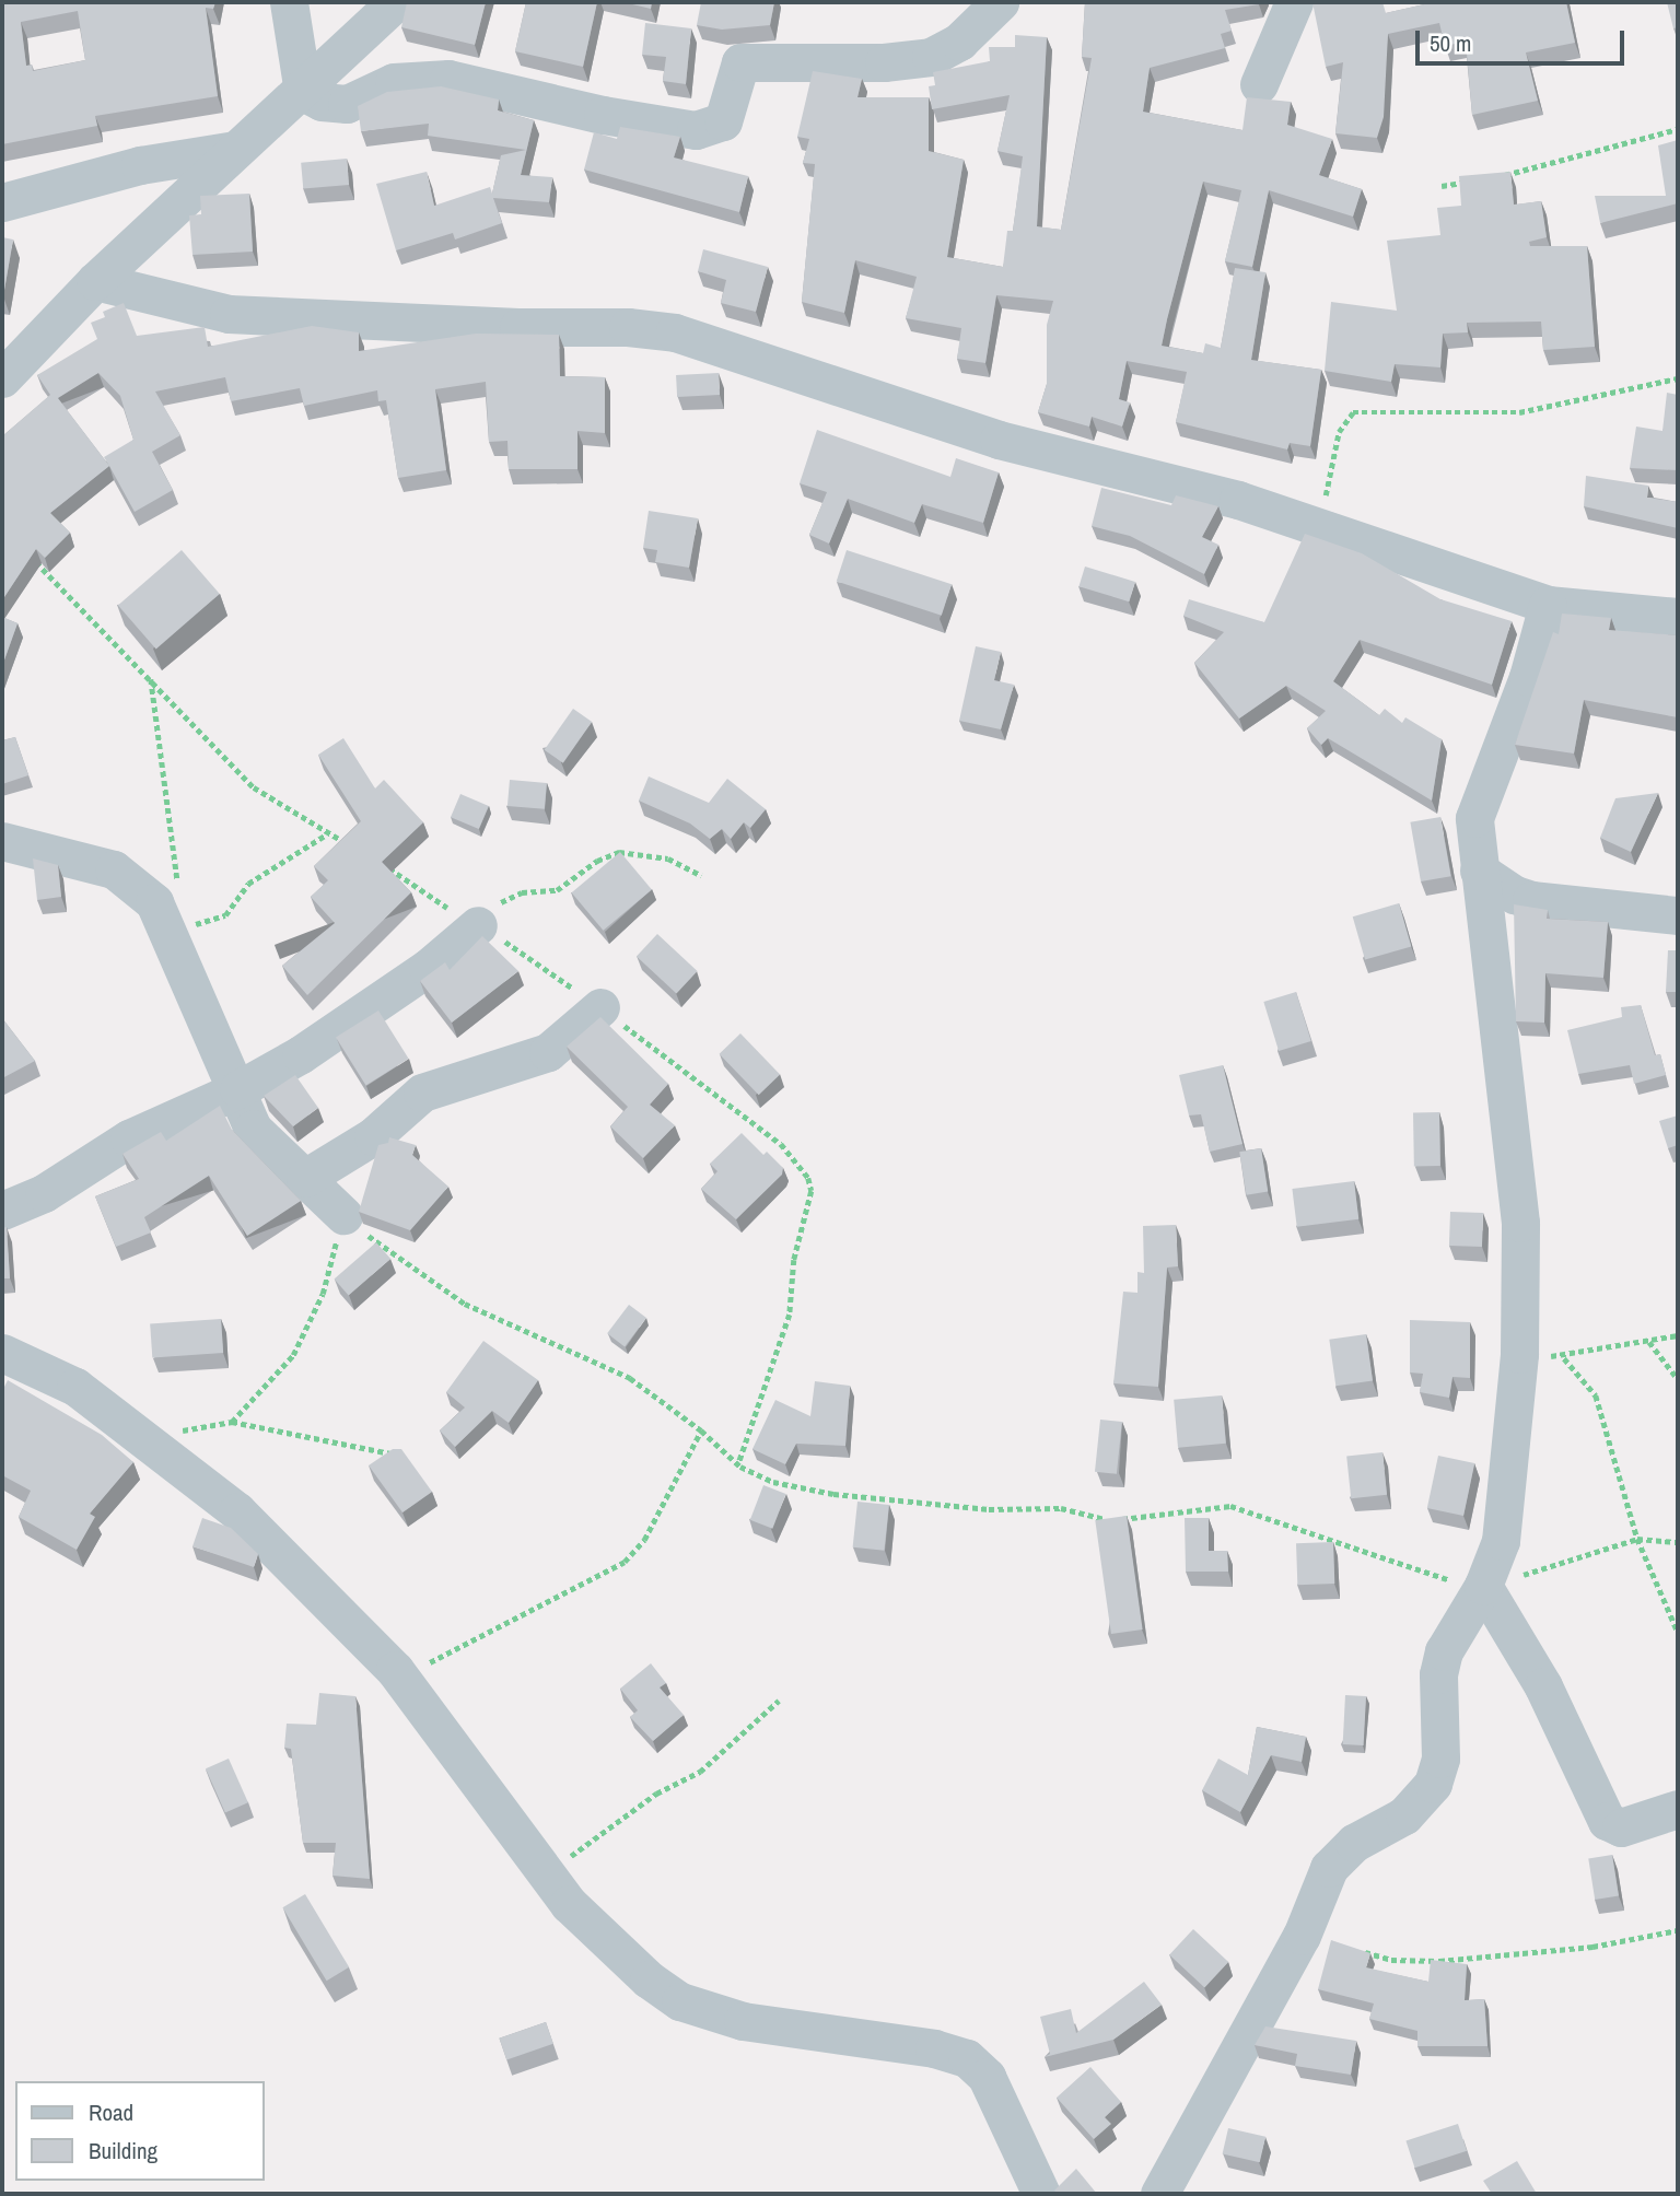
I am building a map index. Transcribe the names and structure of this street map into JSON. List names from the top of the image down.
{
  "legend": ["Road", "Building"],
  "scale_bar": "50 m"
}
